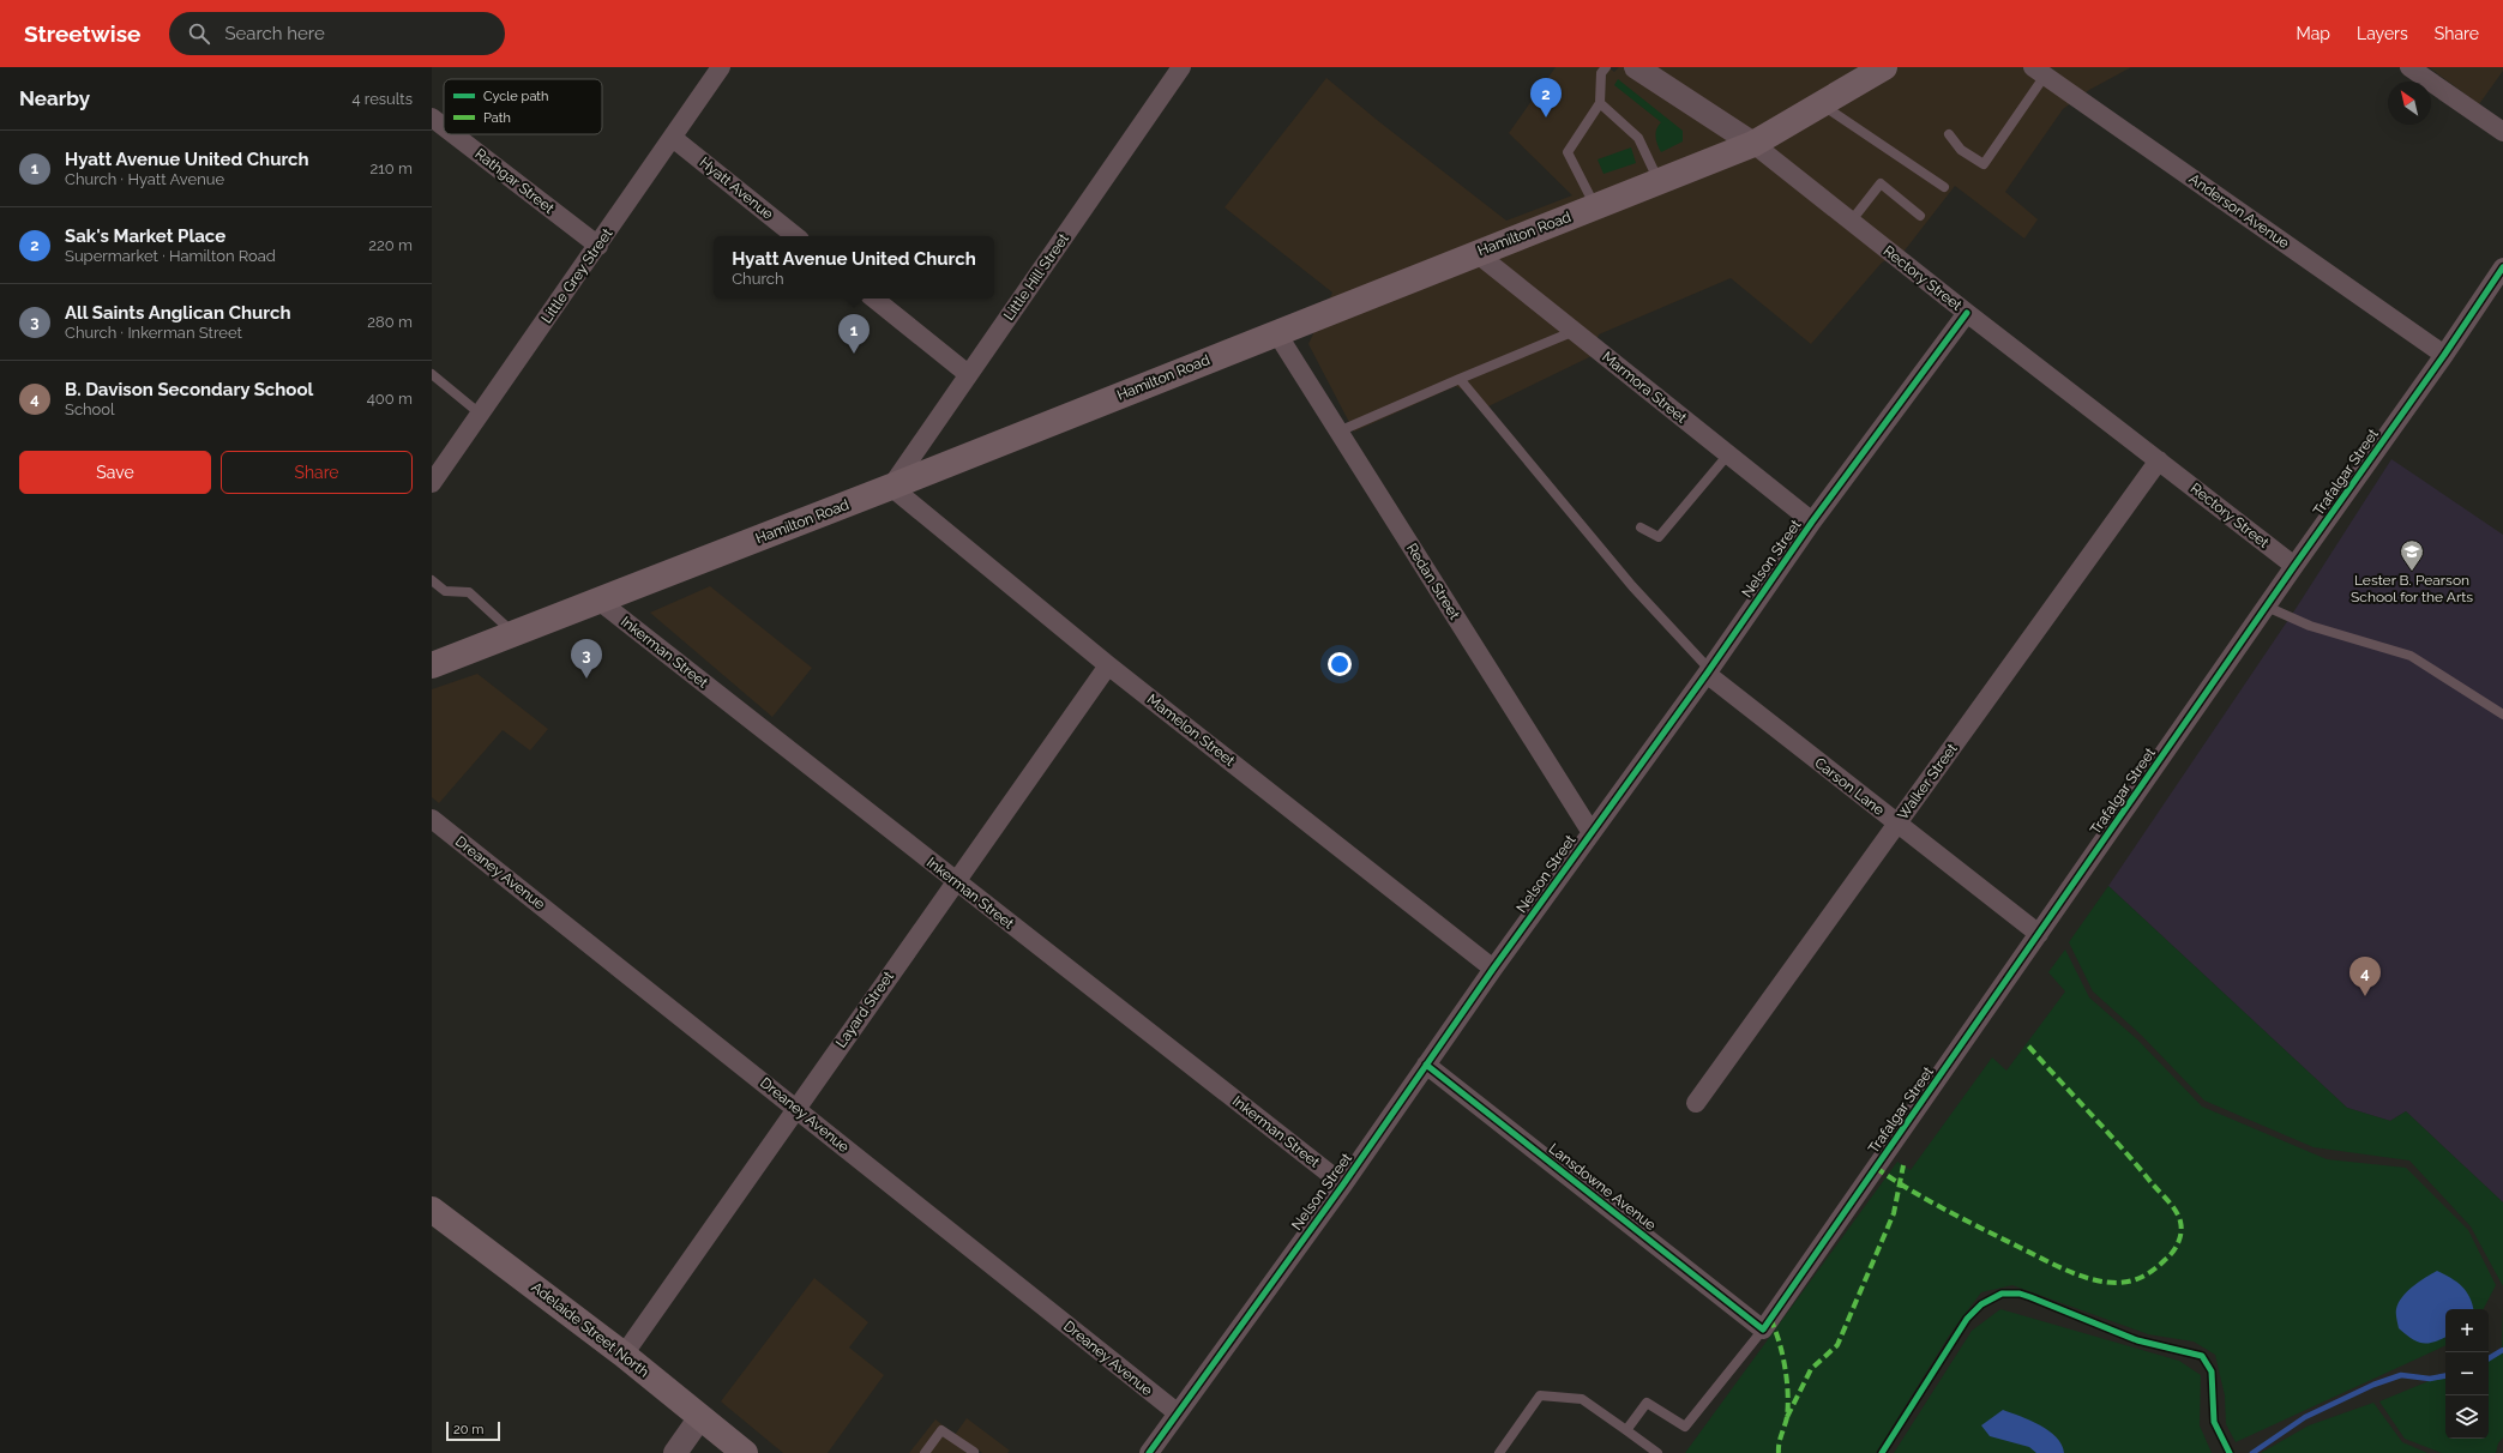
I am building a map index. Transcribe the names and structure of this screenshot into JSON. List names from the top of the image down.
{
  "streets": {
    "main road": ["Hamilton Road", "Adelaide Street North"],
    "street": [
      "Rathgar Street",
      "Hyatt Avenue",
      "Anderson Avenue",
      "Little Grey Street",
      "Little Hill Street",
      "Rectory Street",
      "Marmora Street",
      "Trafalgar Street",
      "Nelson Street",
      "Redan Street",
      "Inkerman Street",
      "Mamelon Street",
      "Walker Street",
      "Carson Lane",
      "Dreaney Avenue",
      "Layard Street",
      "Lansdowne Avenue"
    ]
  },
  "crossings": [
    ["Rathgar Street", "Little Grey Street"],
    ["Hyatt Avenue", "Little Grey Street"],
    ["Anderson Avenue", "Trafalgar Street"],
    ["Hamilton Road", "Little Hill Street"],
    ["Hamilton Road", "Rectory Street"],
    ["Hamilton Road", "Marmora Street"],
    ["Hamilton Road", "Redan Street"],
    ["Hamilton Road", "Inkerman Street"],
    ["Hamilton Road", "Mamelon Street"],
    ["Little Hill Street", "Mamelon Street"],
    ["Rectory Street", "Trafalgar Street"],
    ["Rectory Street", "Nelson Street"],
    ["Rectory Street", "Walker Street"],
    ["Marmora Street", "Nelson Street"],
    ["Trafalgar Street", "Carson Lane"],
    ["Trafalgar Street", "Lansdowne Avenue"],
    ["Nelson Street", "Redan Street"],
    ["Nelson Street", "Inkerman Street"],
    ["Nelson Street", "Mamelon Street"],
    ["Nelson Street", "Carson Lane"],
    ["Nelson Street", "Dreaney Avenue"],
    ["Nelson Street", "Lansdowne Avenue"],
    ["Inkerman Street", "Layard Street"],
    ["Mamelon Street", "Layard Street"],
    ["Walker Street", "Carson Lane"],
    ["Dreaney Avenue", "Layard Street"],
    ["Layard Street", "Adelaide Street North"]
  ],
  "places": {
    "school or university": ["Lester B. Pearson School for the Arts"]
  },
  "legend": ["Cycle path", "Path"],
  "scale_bar": "20 m",
  "north": "top left",
  "page": {
    "header": "Streetwise",
    "search": "Search here",
    "nav": ["Map", "Layers", "Share"],
    "heading": ["Nearby", "4 results"],
    "pins": [
      "2",
      "1",
      "3",
      "4"
    ],
    "list": [
      {
        "mark": "1",
        "name": "Hyatt Avenue United Church",
        "note": "Church · Hyatt Avenue",
        "value": "210 m"
      },
      {
        "mark": "2",
        "name": "Sak's Market Place",
        "note": "Supermarket · Hamilton Road",
        "value": "220 m"
      },
      {
        "mark": "3",
        "name": "All Saints Anglican Church",
        "note": "Church · Inkerman Street",
        "value": "280 m"
      },
      {
        "mark": "4",
        "name": "B. Davison Secondary School",
        "note": "School",
        "value": "400 m"
      }
    ],
    "popup": ["Hyatt Avenue United Church", "Church"],
    "buttons": ["Save", "Share"],
    "map_buttons": ["+", "−"],
    "scale": "20 m"
  }
}
